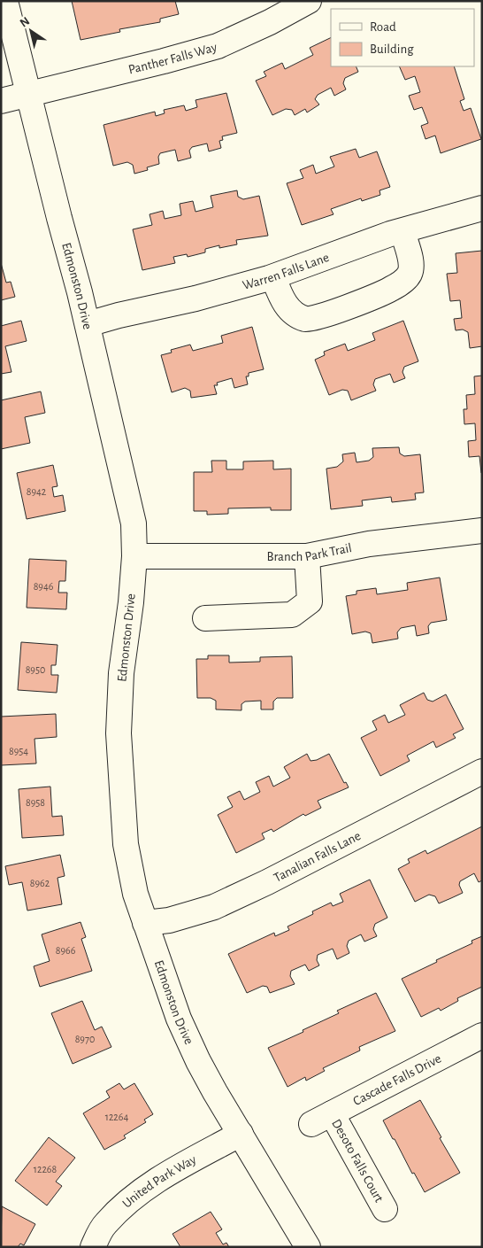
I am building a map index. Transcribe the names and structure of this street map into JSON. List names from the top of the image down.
{
  "streets": {
    "street": [
      "Panther Falls Way",
      "Warren Falls Lane",
      "Edmonston Drive",
      "Branch Park Trail",
      "Tanalian Falls Lane",
      "Cascade Falls Drive",
      "Desoto Falls Court",
      "United Park Way"
    ]
  },
  "crossings": [
    ["Panther Falls Way", "Edmonston Drive"],
    ["Warren Falls Lane", "Edmonston Drive"],
    ["Edmonston Drive", "Branch Park Trail"],
    ["Edmonston Drive", "Tanalian Falls Lane"],
    ["Edmonston Drive", "United Park Way"],
    ["Cascade Falls Drive", "Desoto Falls Court"]
  ],
  "house_numbers": [
    "8942",
    "8946",
    "8950",
    "8954",
    "8958",
    "8962",
    "8966",
    "8970",
    "12264",
    "12268"
  ],
  "legend": ["Road", "Building"],
  "north": "top left"
}
